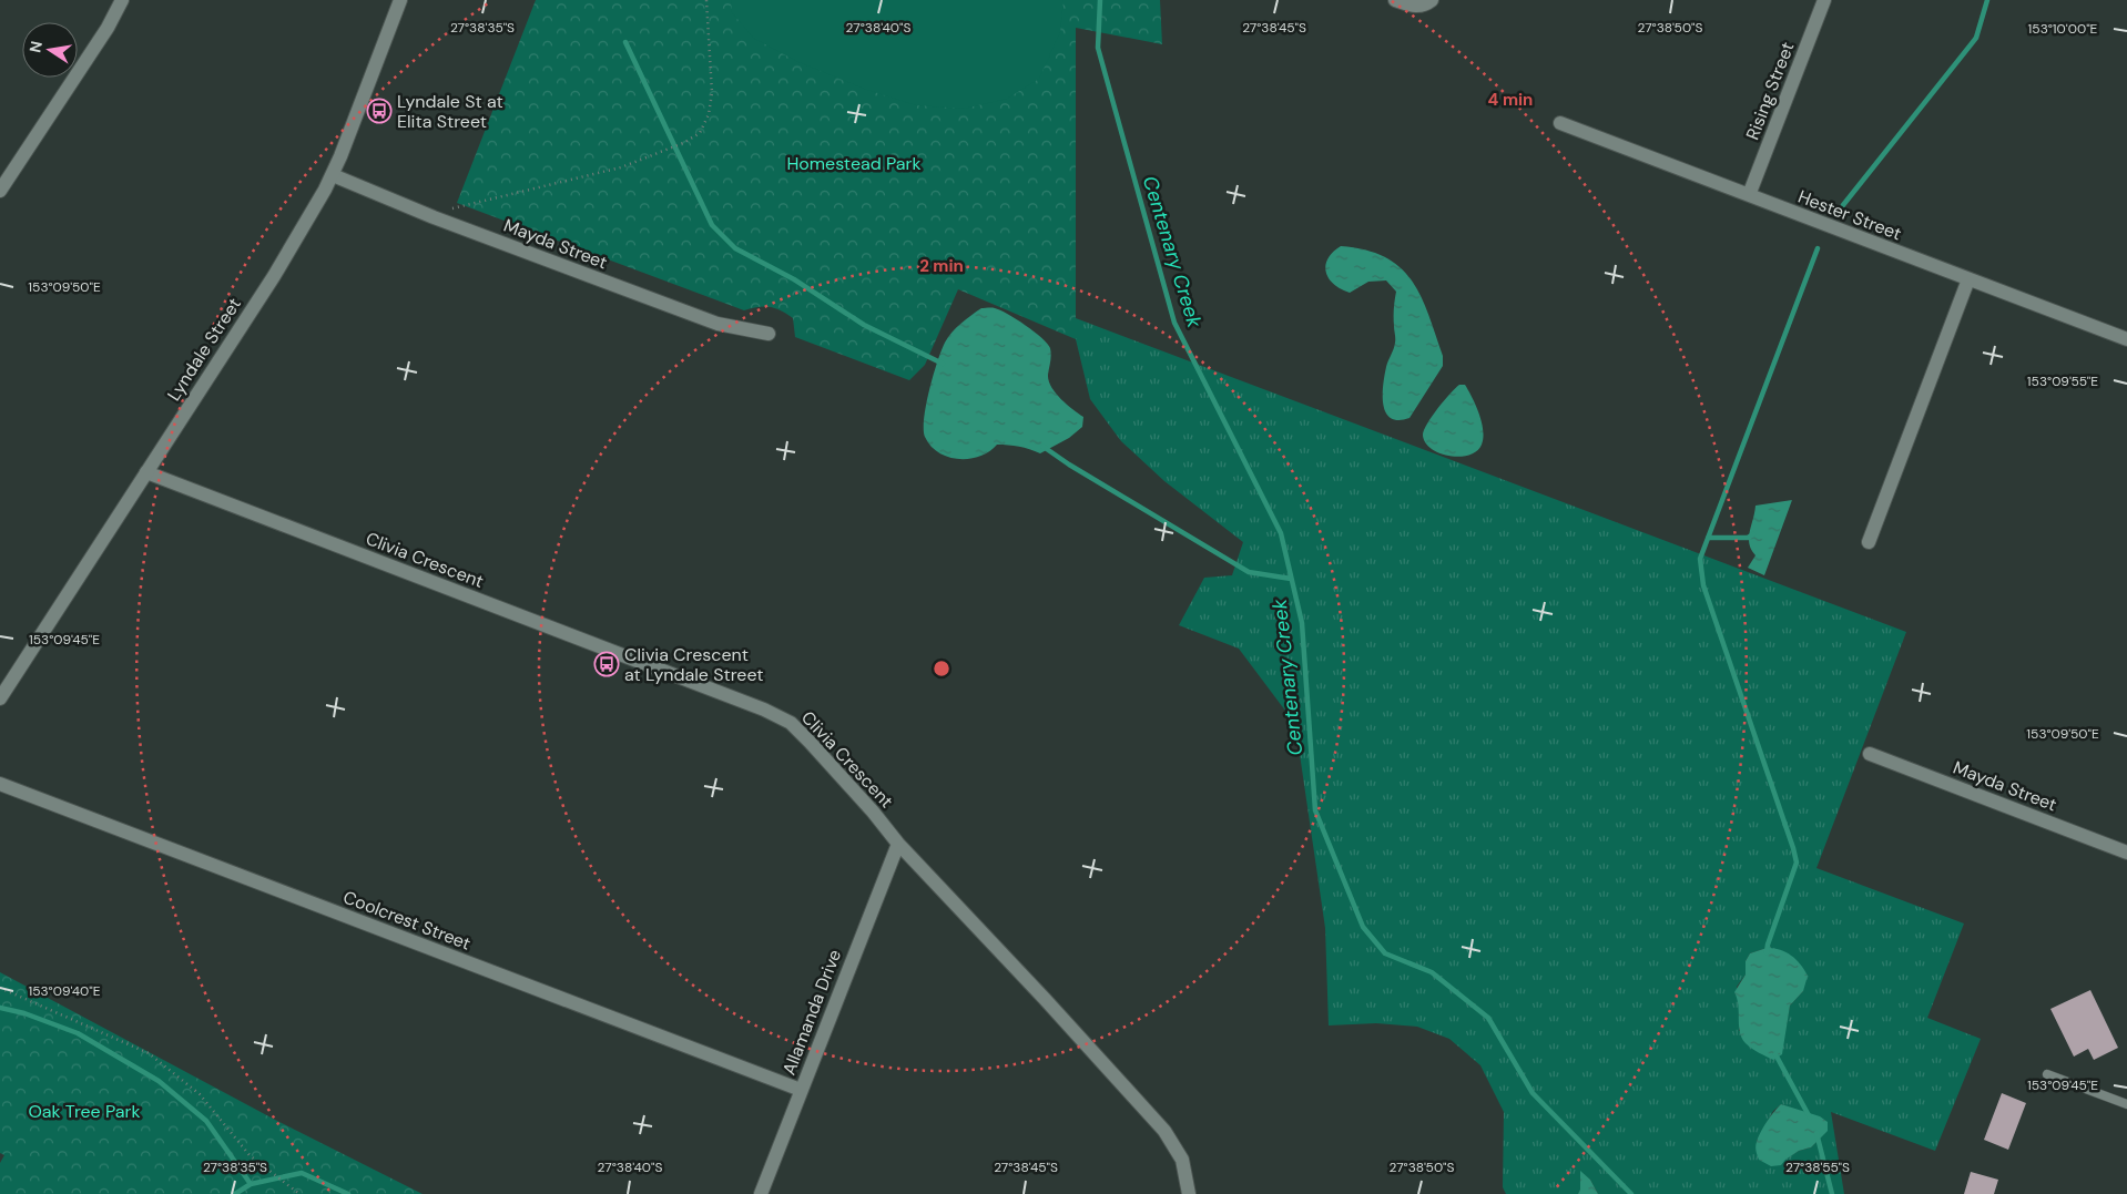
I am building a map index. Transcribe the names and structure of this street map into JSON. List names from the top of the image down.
{
  "streets": {
    "street": [
      "Rising Street",
      "Hester Street",
      "Mayda Street",
      "Lyndale Street",
      "Clivia Crescent",
      "Coolcrest Street",
      "Allamanda Drive"
    ]
  },
  "crossings": [
    ["Rising Street", "Hester Street"],
    ["Mayda Street", "Lyndale Street"],
    ["Lyndale Street", "Clivia Crescent"],
    ["Clivia Crescent", "Allamanda Drive"],
    ["Coolcrest Street", "Allamanda Drive"]
  ],
  "water": ["Centenary Creek"],
  "parks": ["Homestead Park", "Oak Tree Park"],
  "places": {
    "bus stop": ["Lyndale St at Elita Street", "Clivia Crescent at Lyndale Street"]
  },
  "north": "left",
  "coordinates": [
    "27°38'35\"S",
    "27°38'40\"S",
    "27°38'45\"S",
    "27°38'50\"S",
    "153°10'00\"E",
    "153°09'50\"E",
    "153°09'55\"E",
    "153°09'45\"E",
    "153°09'40\"E",
    "27°38'55\"S"
  ],
  "rings": ["4 min", "2 min"]
}
